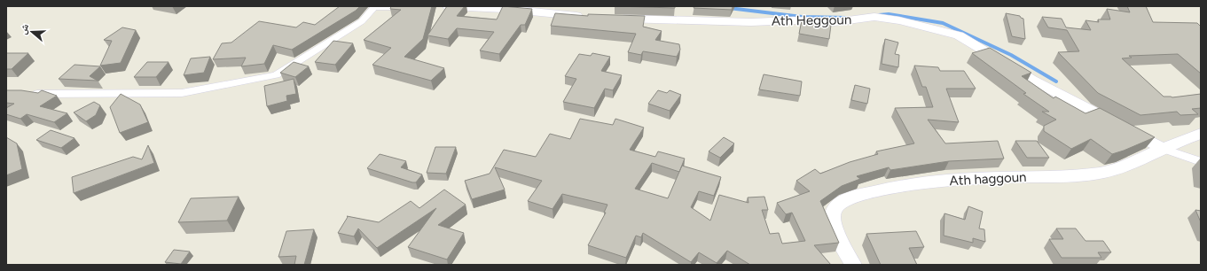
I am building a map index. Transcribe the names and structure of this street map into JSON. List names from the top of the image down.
{
  "streets": {
    "street": ["Ath Heggoun", "Ath haggoun"]
  },
  "crossings": [
    ["Ath Heggoun", "Ath haggoun"]
  ],
  "north": "left"
}
